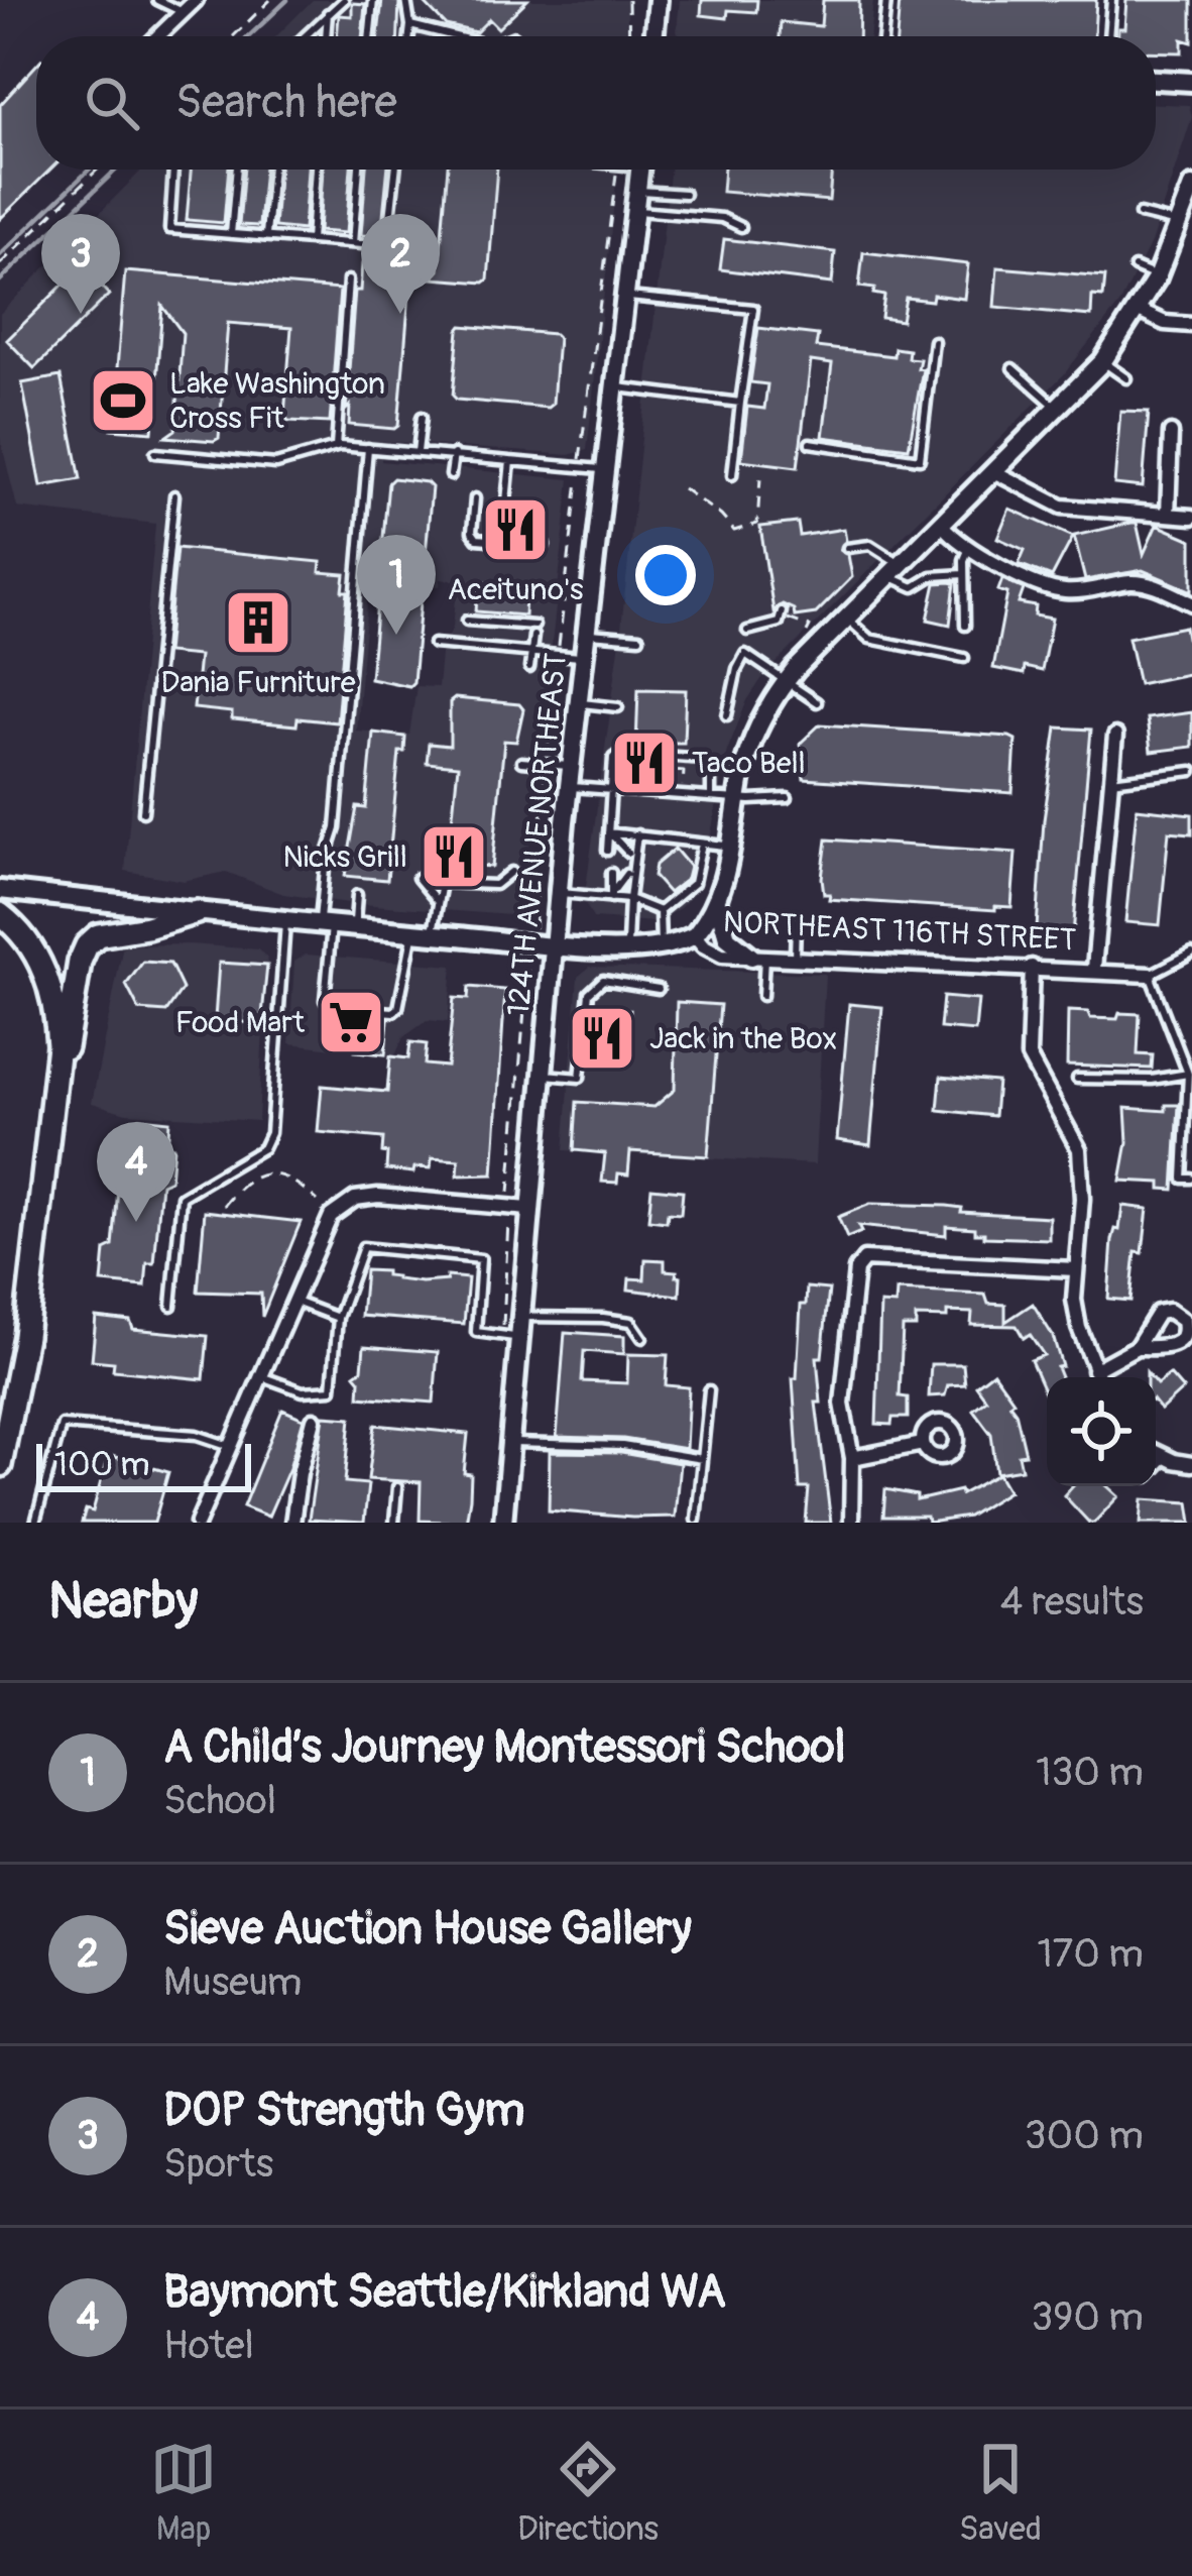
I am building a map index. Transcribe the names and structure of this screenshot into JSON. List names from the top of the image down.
{
  "streets": {
    "street": ["124TH AVENUE NORTHEAST", "NORTHEAST 116TH STREET"]
  },
  "crossings": [
    ["124TH AVENUE NORTHEAST", "NORTHEAST 116TH STREET"]
  ],
  "places": {
    "sports": ["Lake Washington Cross Fit"],
    "restaurant": [
      "Aceituno's",
      "Taco Bell",
      "Nicks Grill",
      "Jack in the Box"
    ],
    "building": ["Dania Furniture"],
    "supermarket": ["Food Mart"]
  },
  "scale_bar": "100 m",
  "page": {
    "search": "Search here",
    "pins": [
      "2",
      "3",
      "1",
      "4"
    ],
    "scale": "100 m",
    "heading": ["Nearby", "4 results"],
    "list": [
      {
        "mark": "1",
        "name": "A Child’s Journey Montessori School",
        "note": "School",
        "value": "130 m"
      },
      {
        "mark": "2",
        "name": "Sieve Auction House Gallery",
        "note": "Museum",
        "value": "170 m"
      },
      {
        "mark": "3",
        "name": "DOP Strength Gym",
        "note": "Sports",
        "value": "300 m"
      },
      {
        "mark": "4",
        "name": "Baymont Seattle/Kirkland WA",
        "note": "Hotel",
        "value": "390 m"
      }
    ],
    "nav": ["Map", "Directions", "Saved"]
  }
}
